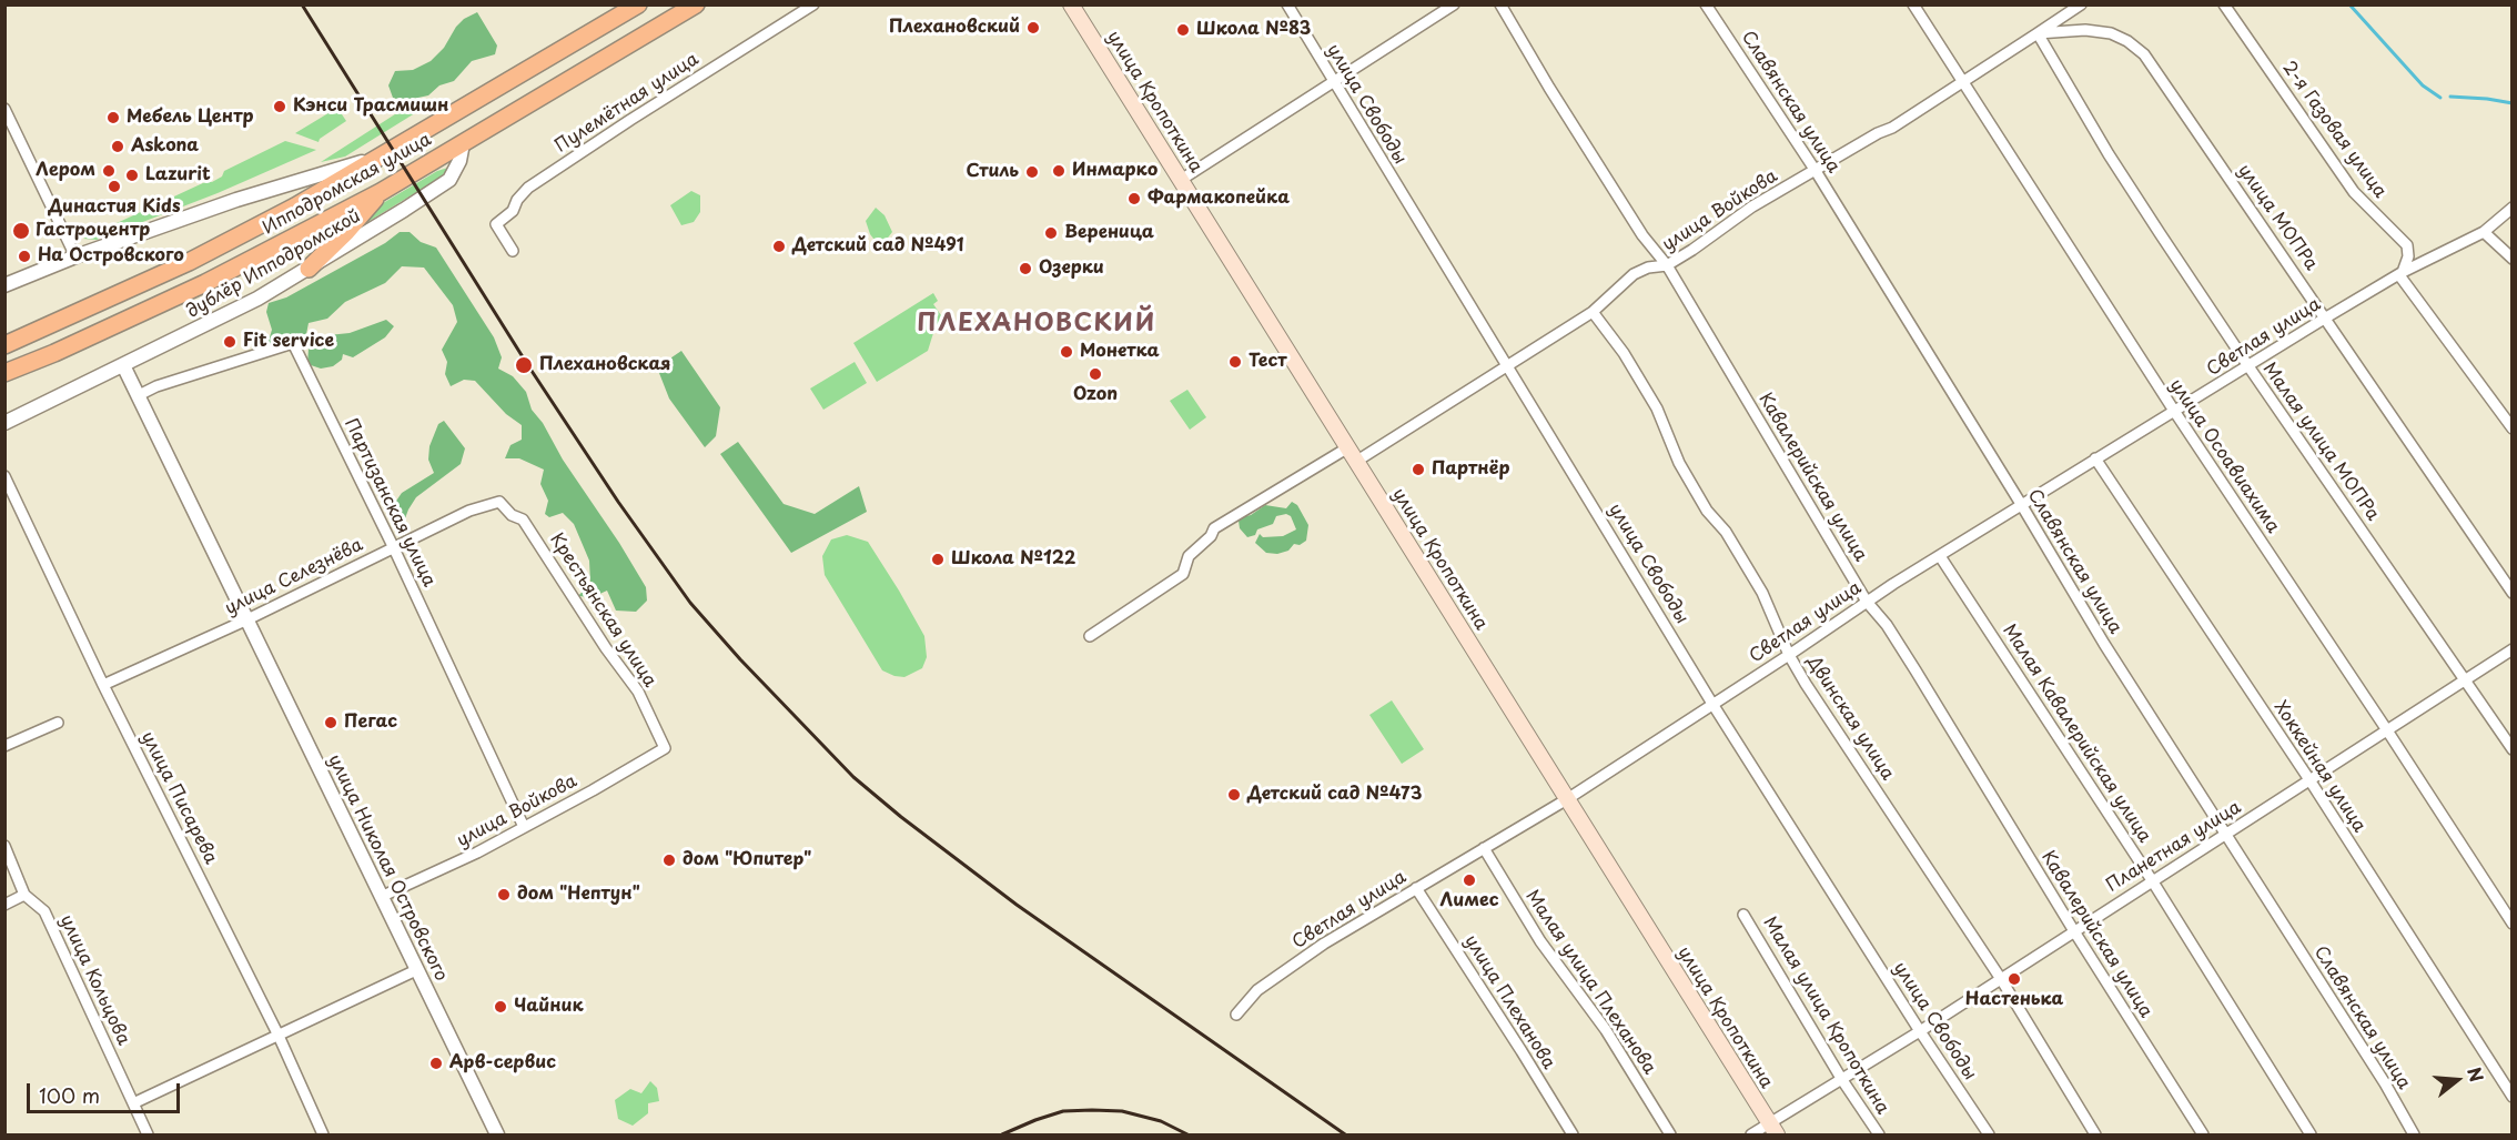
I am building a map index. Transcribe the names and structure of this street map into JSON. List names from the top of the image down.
{
  "streets": {
    "highway": ["Ипподромская улица"],
    "main road": ["улица Кропоткина"],
    "street": [
      "Славянская улица",
      "Пулемётная улица",
      "улица Свободы",
      "2-я Газовая улица",
      "улица Войкова",
      "улица МОПРа",
      "дублёр Ипподромской",
      "Светлая улица",
      "Малая улица МОПРа",
      "улица Осоавиахима",
      "Кавалерийская улица",
      "Партизанская улица",
      "улица Селезнёва",
      "Крестьянская улица",
      "Двинская улица",
      "Малая Кавалерийская улица",
      "Хоккейная улица",
      "улица Писарева",
      "Планетная улица",
      "улица Николая Островского",
      "улица Кольцова",
      "Малая улица Плеханова",
      "улица Плеханова",
      "Малая улица Кропоткина"
    ]
  },
  "crossings": [
    ["улица Кропоткина", "улица Войкова"],
    ["улица Кропоткина", "Светлая улица"],
    ["улица Кропоткина", "Планетная улица"],
    ["Славянская улица", "улица Войкова"],
    ["Славянская улица", "Светлая улица"],
    ["Славянская улица", "Планетная улица"],
    ["улица Свободы", "улица Войкова"],
    ["улица Свободы", "Светлая улица"],
    ["улица Свободы", "Планетная улица"],
    ["2-я Газовая улица", "Светлая улица"],
    ["Ипподромская улица", "дублёр Ипподромской"],
    ["улица Войкова", "улица МОПРа"],
    ["улица Войкова", "Малая улица МОПРа"],
    ["улица Войкова", "улица Осоавиахима"],
    ["улица Войкова", "Кавалерийская улица"],
    ["улица Войкова", "Партизанская улица"],
    ["улица Войкова", "Крестьянская улица"],
    ["улица Войкова", "Двинская улица"],
    ["улица Войкова", "улица Николая Островского"],
    ["улица МОПРа", "Светлая улица"],
    ["улица МОПРа", "Малая улица МОПРа"],
    ["дублёр Ипподромской", "улица Николая Островского"],
    ["Светлая улица", "Малая улица МОПРа"],
    ["Светлая улица", "улица Осоавиахима"],
    ["Светлая улица", "Кавалерийская улица"],
    ["Светлая улица", "Двинская улица"],
    ["Светлая улица", "Малая Кавалерийская улица"],
    ["Светлая улица", "Хоккейная улица"],
    ["Светлая улица", "Малая улица Плеханова"],
    ["Светлая улица", "улица Плеханова"],
    ["Малая улица МОПРа", "Планетная улица"],
    ["улица Осоавиахима", "Планетная улица"],
    ["Кавалерийская улица", "Планетная улица"],
    ["Партизанская улица", "улица Селезнёва"],
    ["Партизанская улица", "улица Николая Островского"],
    ["улица Селезнёва", "Крестьянская улица"],
    ["улица Селезнёва", "улица Писарева"],
    ["улица Селезнёва", "улица Николая Островского"],
    ["Двинская улица", "Планетная улица"],
    ["Малая Кавалерийская улица", "Планетная улица"],
    ["Хоккейная улица", "Планетная улица"],
    ["Планетная улица", "Малая улица Кропоткина"]
  ],
  "districts": ["ПЛЕХАНОВСКИЙ"],
  "places": [
    "Плехановский",
    "Школа №83",
    "Кэнси Трасмишн",
    "Мебель Центр",
    "Askona",
    "Лером",
    "Инмарко",
    "Стиль",
    "Lazurit",
    "Династия Kids",
    "Фармакопейка",
    "Гастроцентр",
    "Вереница",
    "Детский сад №491",
    "На Островского",
    "Озерки",
    "Fit service",
    "Монетка",
    "Тест",
    "Плехановская",
    "Ozon",
    "Партнёр",
    "Школа №122",
    "Пегас",
    "Детский сад №473",
    "дом \"Юпитер\"",
    "Лимес",
    "дом \"Нептун\"",
    "Настенька",
    "Чайник",
    "Арв-сервис"
  ],
  "scale_bar": "100 m",
  "north": "right"
}
